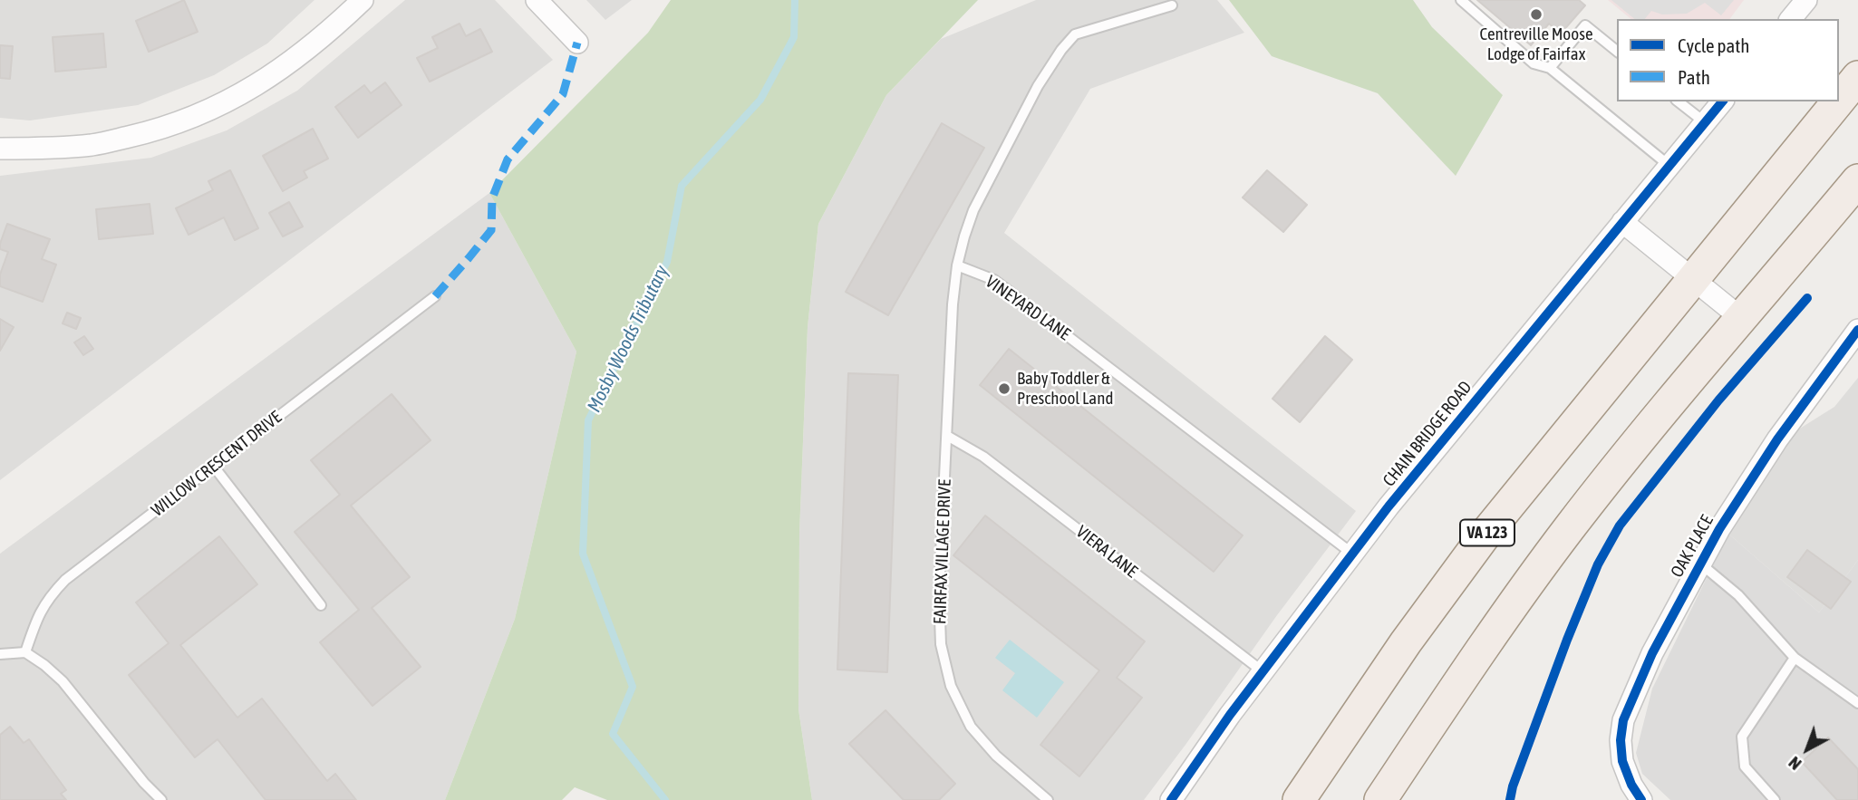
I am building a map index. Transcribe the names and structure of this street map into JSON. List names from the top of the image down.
{
  "streets": {
    "main road": ["VA 123"],
    "street": ["CHAIN BRIDGE ROAD", "OAK PLACE"],
    "lane": [
      "VINEYARD LANE",
      "WILLOW CRESCENT DRIVE",
      "FAIRFAX VILLAGE DRIVE",
      "VIERA LANE"
    ]
  },
  "crossings": [
    ["VINEYARD LANE", "CHAIN BRIDGE ROAD"],
    ["VINEYARD LANE", "FAIRFAX VILLAGE DRIVE"],
    ["CHAIN BRIDGE ROAD", "VIERA LANE"],
    ["FAIRFAX VILLAGE DRIVE", "VIERA LANE"]
  ],
  "water": ["Mosby Woods Tributary"],
  "places": ["Centreville Moose Lodge of Fairfax", "Baby Toddler & Preschool Land"],
  "legend": ["Cycle path", "Path"],
  "north": "bottom left"
}
